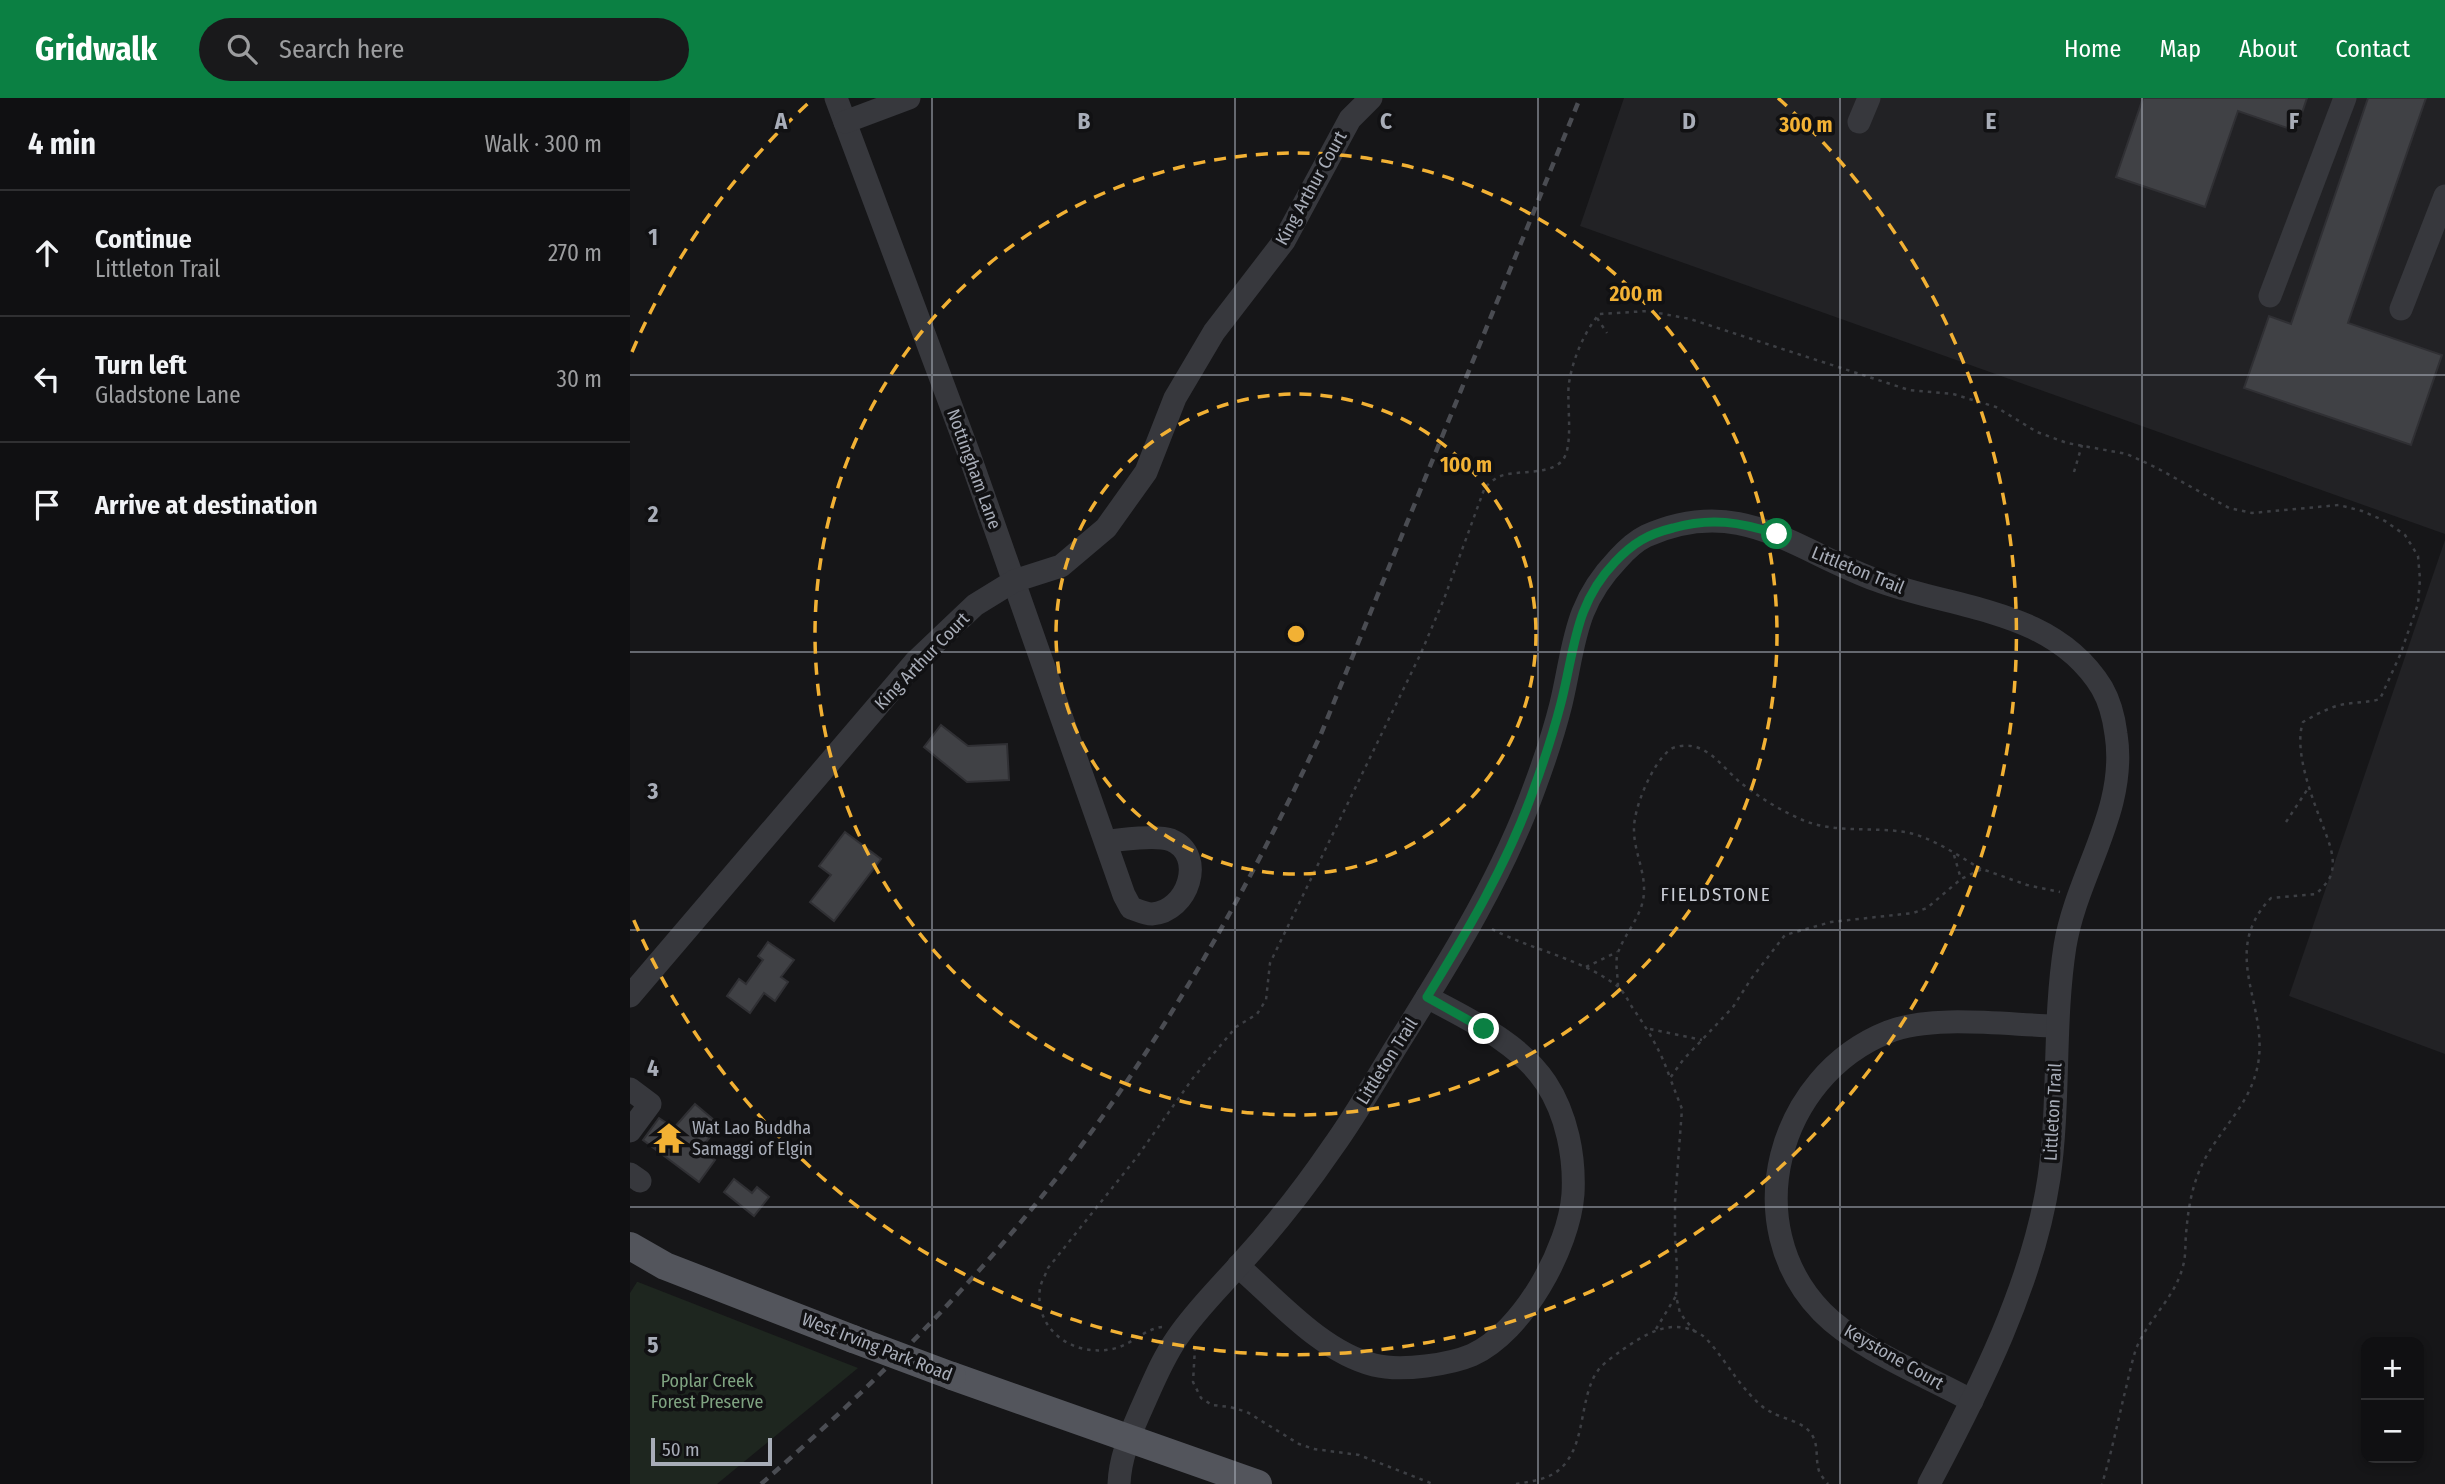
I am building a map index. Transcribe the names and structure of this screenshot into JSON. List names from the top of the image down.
{
  "streets": {
    "main road": ["West Irving Park Road"],
    "street": [
      "King Arthur Court",
      "Nottingham Lane",
      "Littleton Trail",
      "Keystone Court"
    ]
  },
  "crossings": [
    ["King Arthur Court", "Nottingham Lane"],
    ["Littleton Trail", "West Irving Park Road"],
    ["Littleton Trail", "Keystone Court"]
  ],
  "districts": ["FIELDSTONE"],
  "parks": ["Poplar Creek Forest Preserve"],
  "places": {
    "temple": ["Wat Lao Buddha Samaggi of Elgin"]
  },
  "scale_bar": "50 m",
  "page": {
    "header": "Gridwalk",
    "search": "Search here",
    "nav": [
      "Home",
      "Map",
      "About",
      "Contact"
    ],
    "heading": ["4 min", "Walk · 300 m"],
    "list": [
      ["Continue", "Littleton Trail", "270 m"],
      ["Turn left", "Gladstone Lane", "30 m"],
      "Arrive at destination"
    ],
    "map_buttons": ["+", "−"],
    "scale": "50 m"
  },
  "grid": {
    "columns": [
      "A",
      "B",
      "C",
      "D",
      "E",
      "F"
    ],
    "rows": [
      "1",
      "2",
      "3",
      "4",
      "5"
    ]
  },
  "rings": ["300 m", "200 m", "100 m"]
}
